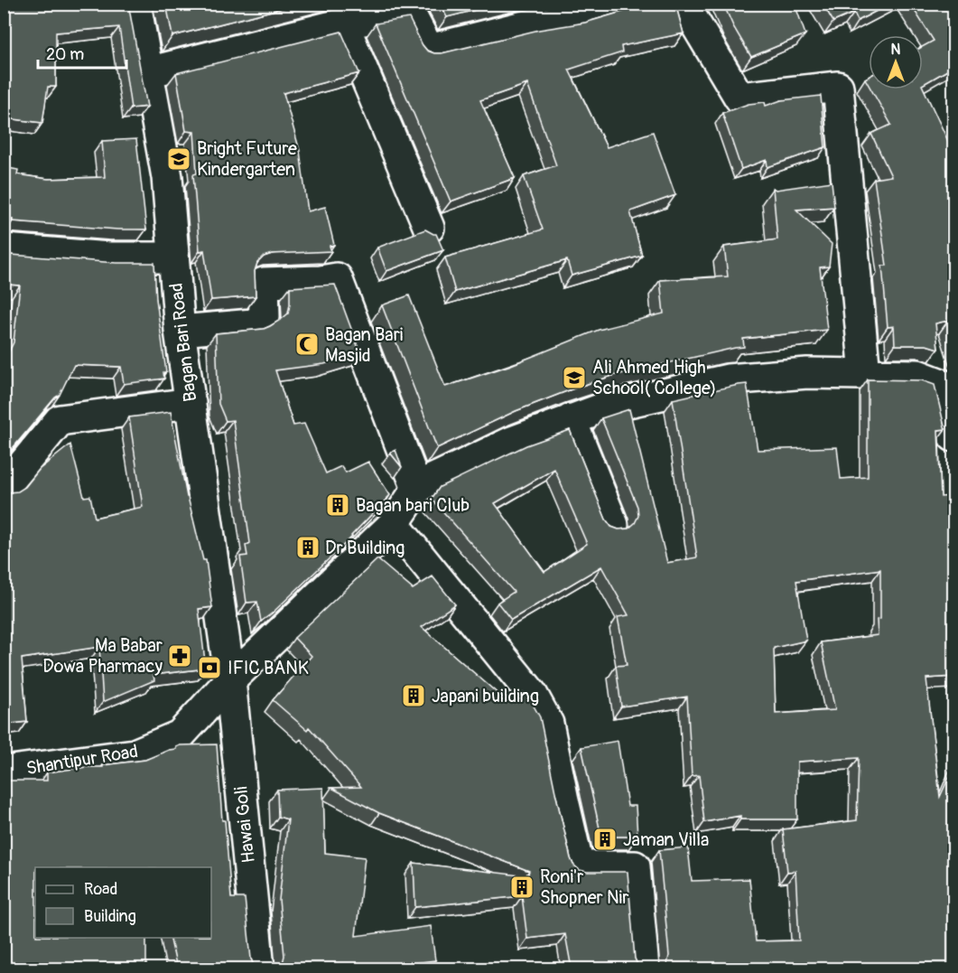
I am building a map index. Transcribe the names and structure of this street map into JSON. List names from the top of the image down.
{
  "streets": {
    "street": ["Bagan Bari Road", "Shantipur Road", "Hawai Goli"]
  },
  "crossings": [
    ["Bagan Bari Road", "Shantipur Road"],
    ["Bagan Bari Road", "Hawai Goli"],
    ["Shantipur Road", "Hawai Goli"]
  ],
  "places": {
    "school or university": ["Bright Future Kindergarten", "Ali Ahmed High School( College)"],
    "mosque": ["Bagan Bari Masjid"],
    "building": [
      "Bagan bari Club",
      "Dr Building",
      "Japani building",
      "Jaman Villa",
      "Roni'r Shopner Nir"
    ],
    "pharmacy": ["Ma Babar Dowa Pharmacy"],
    "bank": ["IFIC BANK"]
  },
  "legend": ["Road", "Building"],
  "scale_bar": "20 m",
  "north": "top"
}
